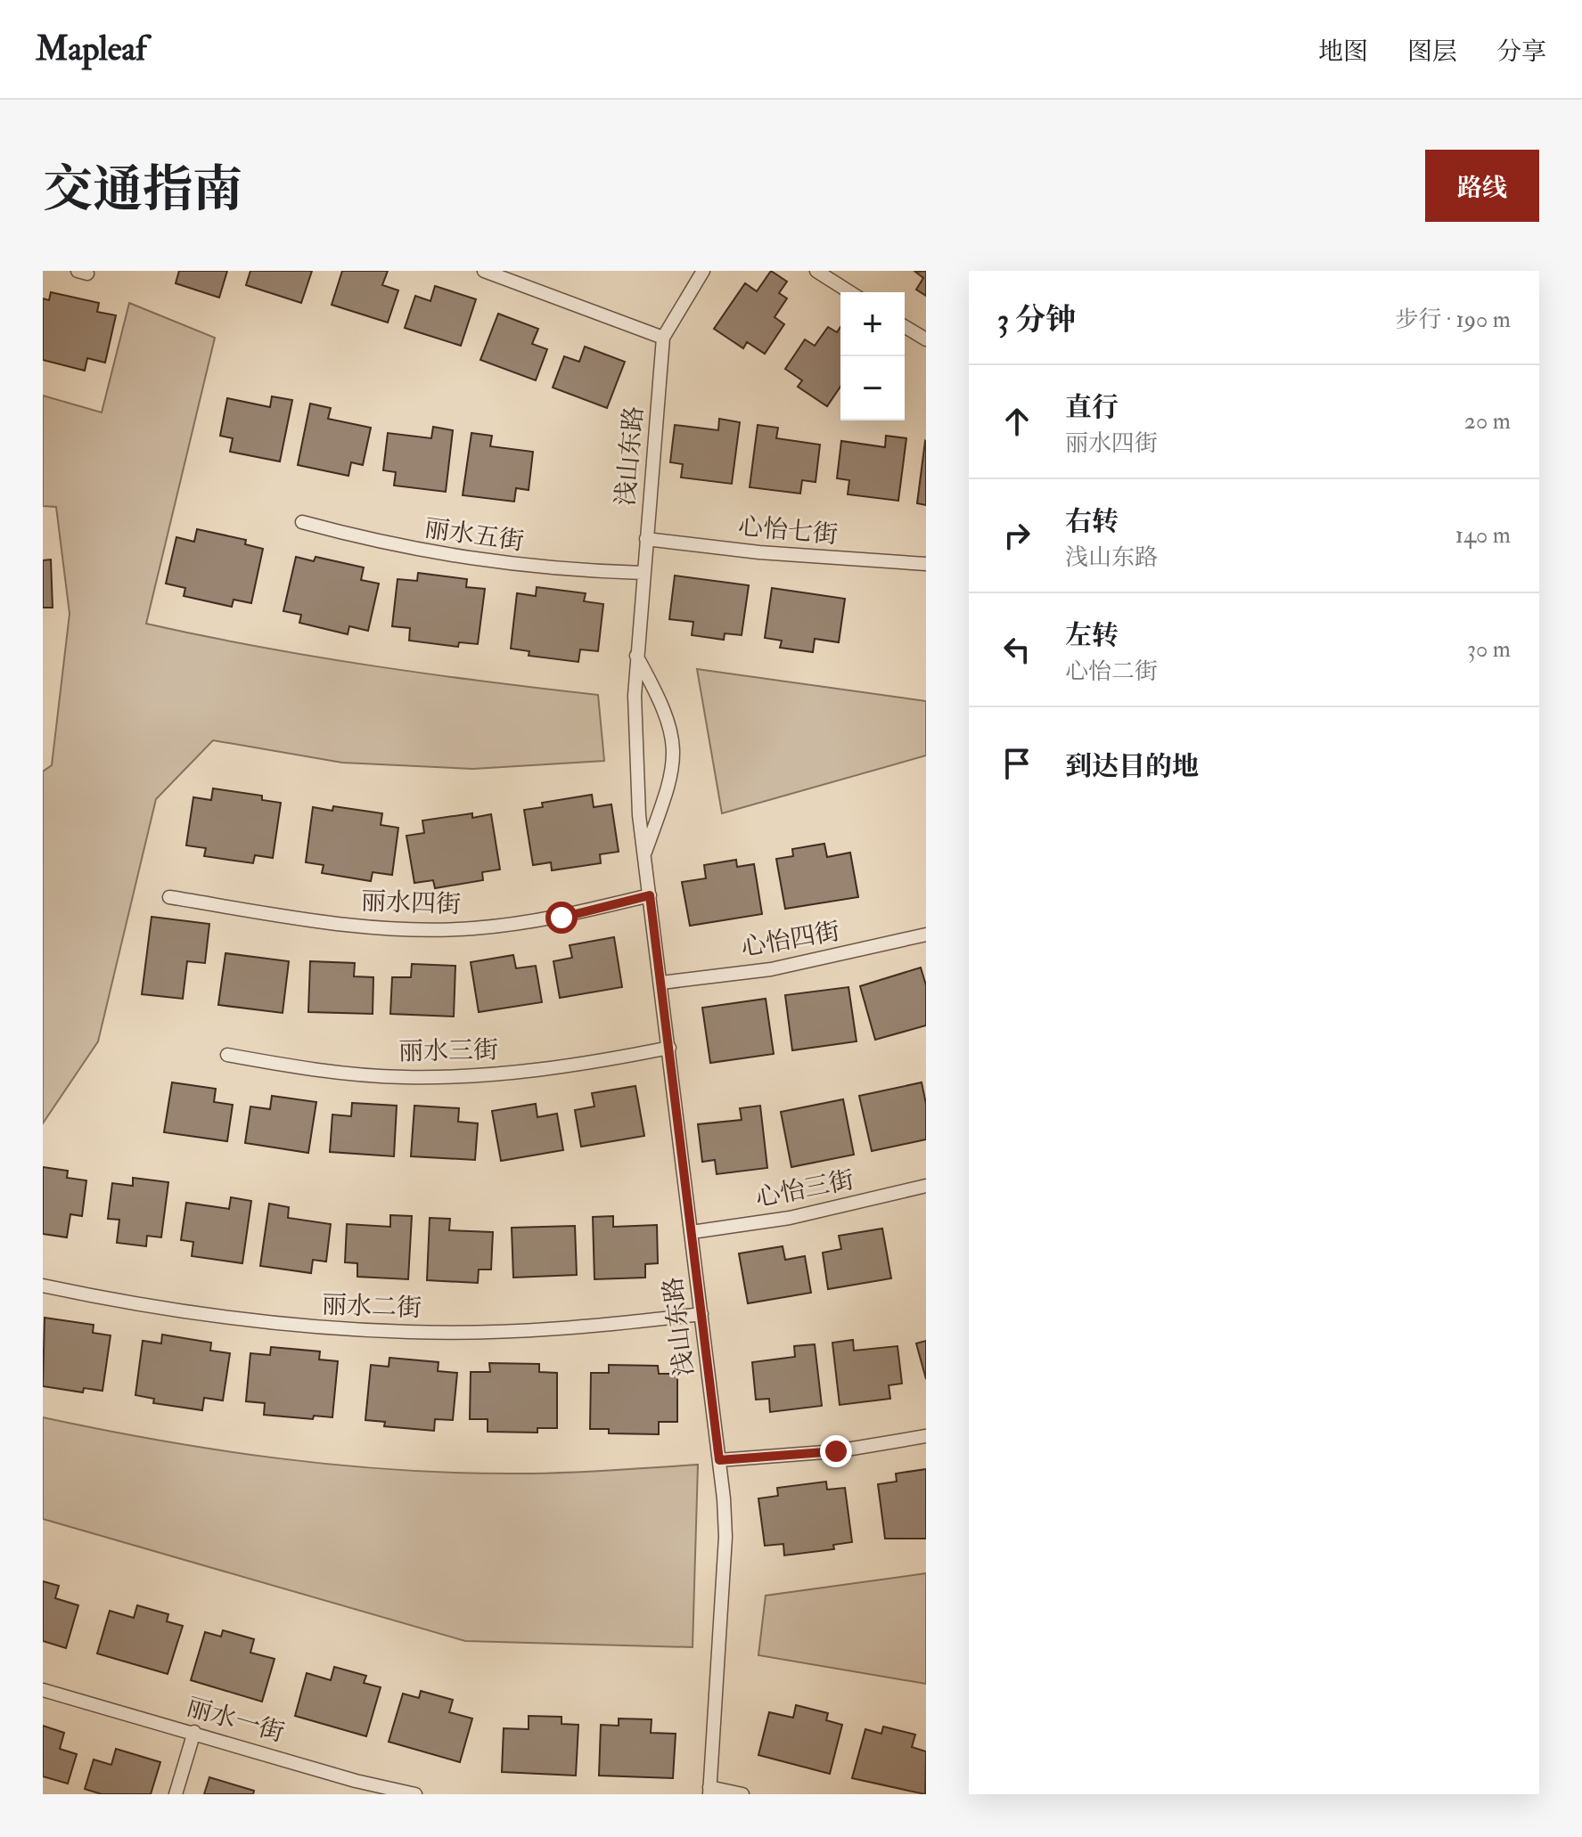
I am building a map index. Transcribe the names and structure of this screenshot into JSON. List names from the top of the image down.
{
  "streets": {
    "lane": [
      "浅山东路",
      "心怡七街",
      "丽水五街",
      "丽水四街",
      "心怡四街",
      "丽水三街",
      "心怡三街",
      "丽水二街",
      "丽水一街"
    ]
  },
  "crossings": [
    ["浅山东路", "心怡七街"],
    ["浅山东路", "丽水五街"],
    ["浅山东路", "丽水四街"],
    ["浅山东路", "心怡四街"],
    ["浅山东路", "丽水三街"],
    ["浅山东路", "心怡三街"],
    ["浅山东路", "丽水二街"]
  ],
  "page": {
    "header": "Mapleaf",
    "nav": ["地图", "图层", "分享"],
    "title": "交通指南",
    "buttons": "路线",
    "heading": ["3 分钟", "步行 · 190 m"],
    "map_buttons": ["+", "−"],
    "list": [
      ["直行", "丽水四街", "20 m"],
      ["右转", "浅山东路", "140 m"],
      ["左转", "心怡二街", "30 m"],
      "到达目的地"
    ]
  }
}
